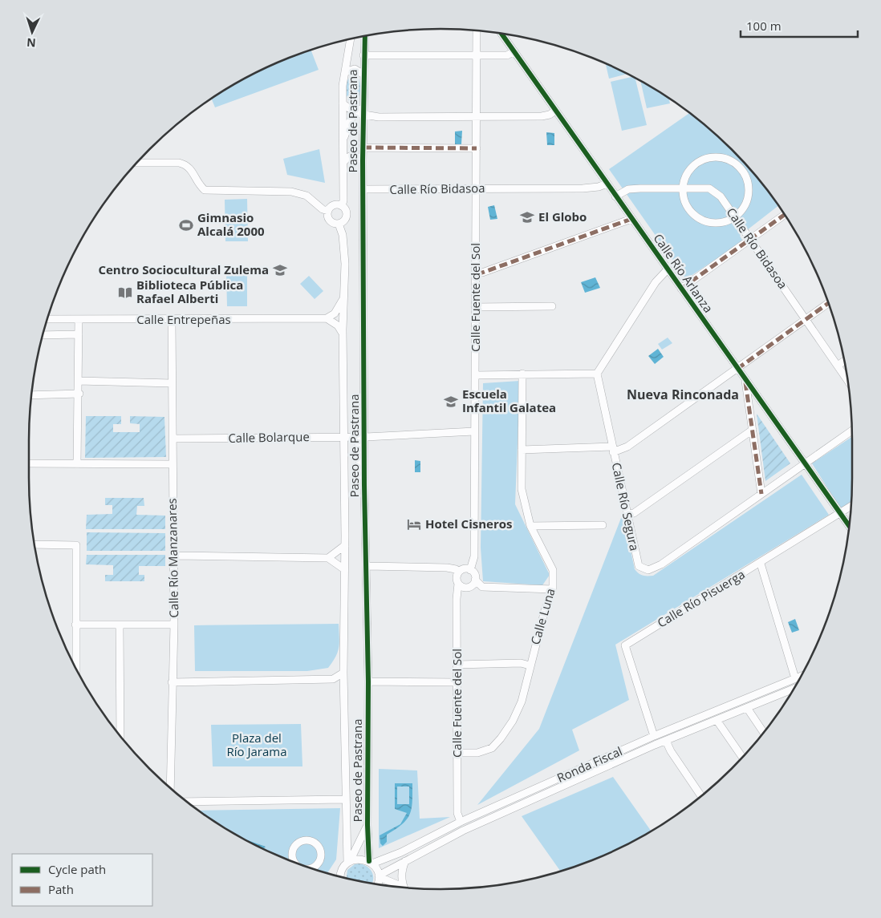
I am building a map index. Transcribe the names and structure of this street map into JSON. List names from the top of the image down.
{
  "streets": {
    "street": [
      "Paseo de Pastrana",
      "Calle Río Bidasoa",
      "Calle Río Arlanza",
      "Calle Fuente del Sol",
      "Calle Entrepeñas",
      "Calle Bolarque",
      "Calle Río Segura",
      "Calle Río Manzanares",
      "Calle Río Pisuerga",
      "Calle Luna",
      "Ronda Fiscal"
    ]
  },
  "crossings": [
    ["Paseo de Pastrana", "Calle Río Bidasoa"],
    ["Paseo de Pastrana", "Calle Bolarque"],
    ["Paseo de Pastrana", "Ronda Fiscal"],
    ["Calle Río Bidasoa", "Calle Río Arlanza"],
    ["Calle Río Bidasoa", "Calle Fuente del Sol"],
    ["Calle Río Arlanza", "Calle Río Segura"],
    ["Calle Río Arlanza", "Calle Río Pisuerga"],
    ["Calle Fuente del Sol", "Calle Bolarque"],
    ["Calle Fuente del Sol", "Calle Luna"],
    ["Calle Fuente del Sol", "Ronda Fiscal"],
    ["Calle Entrepeñas", "Calle Río Manzanares"],
    ["Calle Bolarque", "Calle Río Manzanares"],
    ["Calle Río Pisuerga", "Ronda Fiscal"]
  ],
  "districts": ["Nueva Rinconada"],
  "parks": ["Plaza del Río Jarama"],
  "places": {
    "school or university": ["El Globo", "Centro Sociocultural Zulema", "Escuela Infantil Galatea"],
    "sports": ["Gimnasio Alcalá 2000"],
    "library": ["Biblioteca Pública Rafael Alberti"],
    "hotel": ["Hotel Cisneros"]
  },
  "legend": ["Cycle path", "Path"],
  "scale_bar": "100 m",
  "north": "bottom"
}
